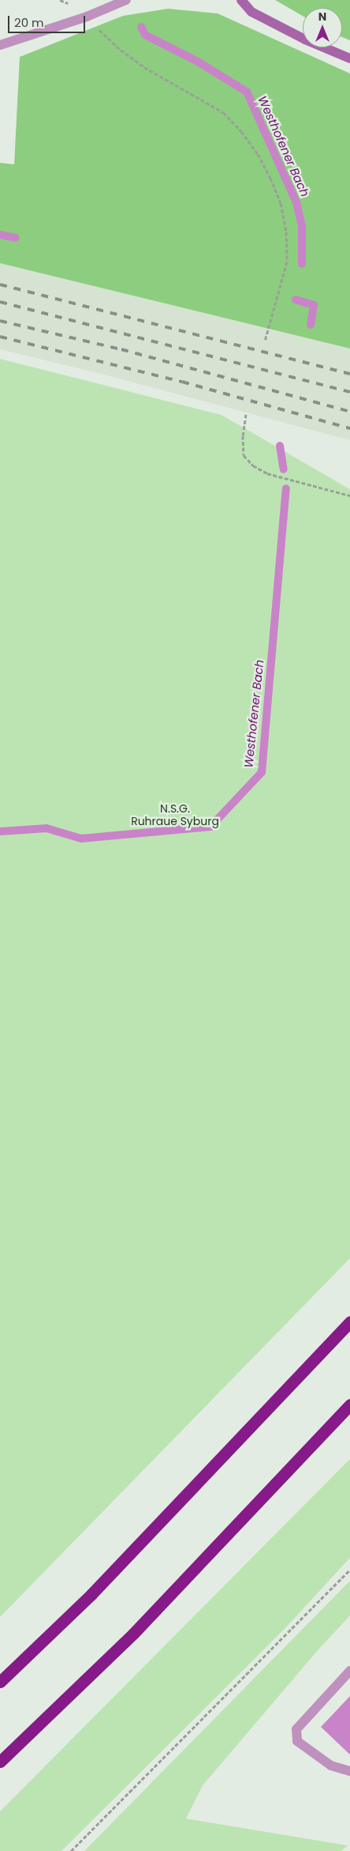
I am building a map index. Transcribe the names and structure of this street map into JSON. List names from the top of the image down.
{
  "water": ["Westhofener Bach"],
  "parks": ["N.S.G. Ruhraue Syburg"],
  "scale_bar": "20 m",
  "north": "top"
}
